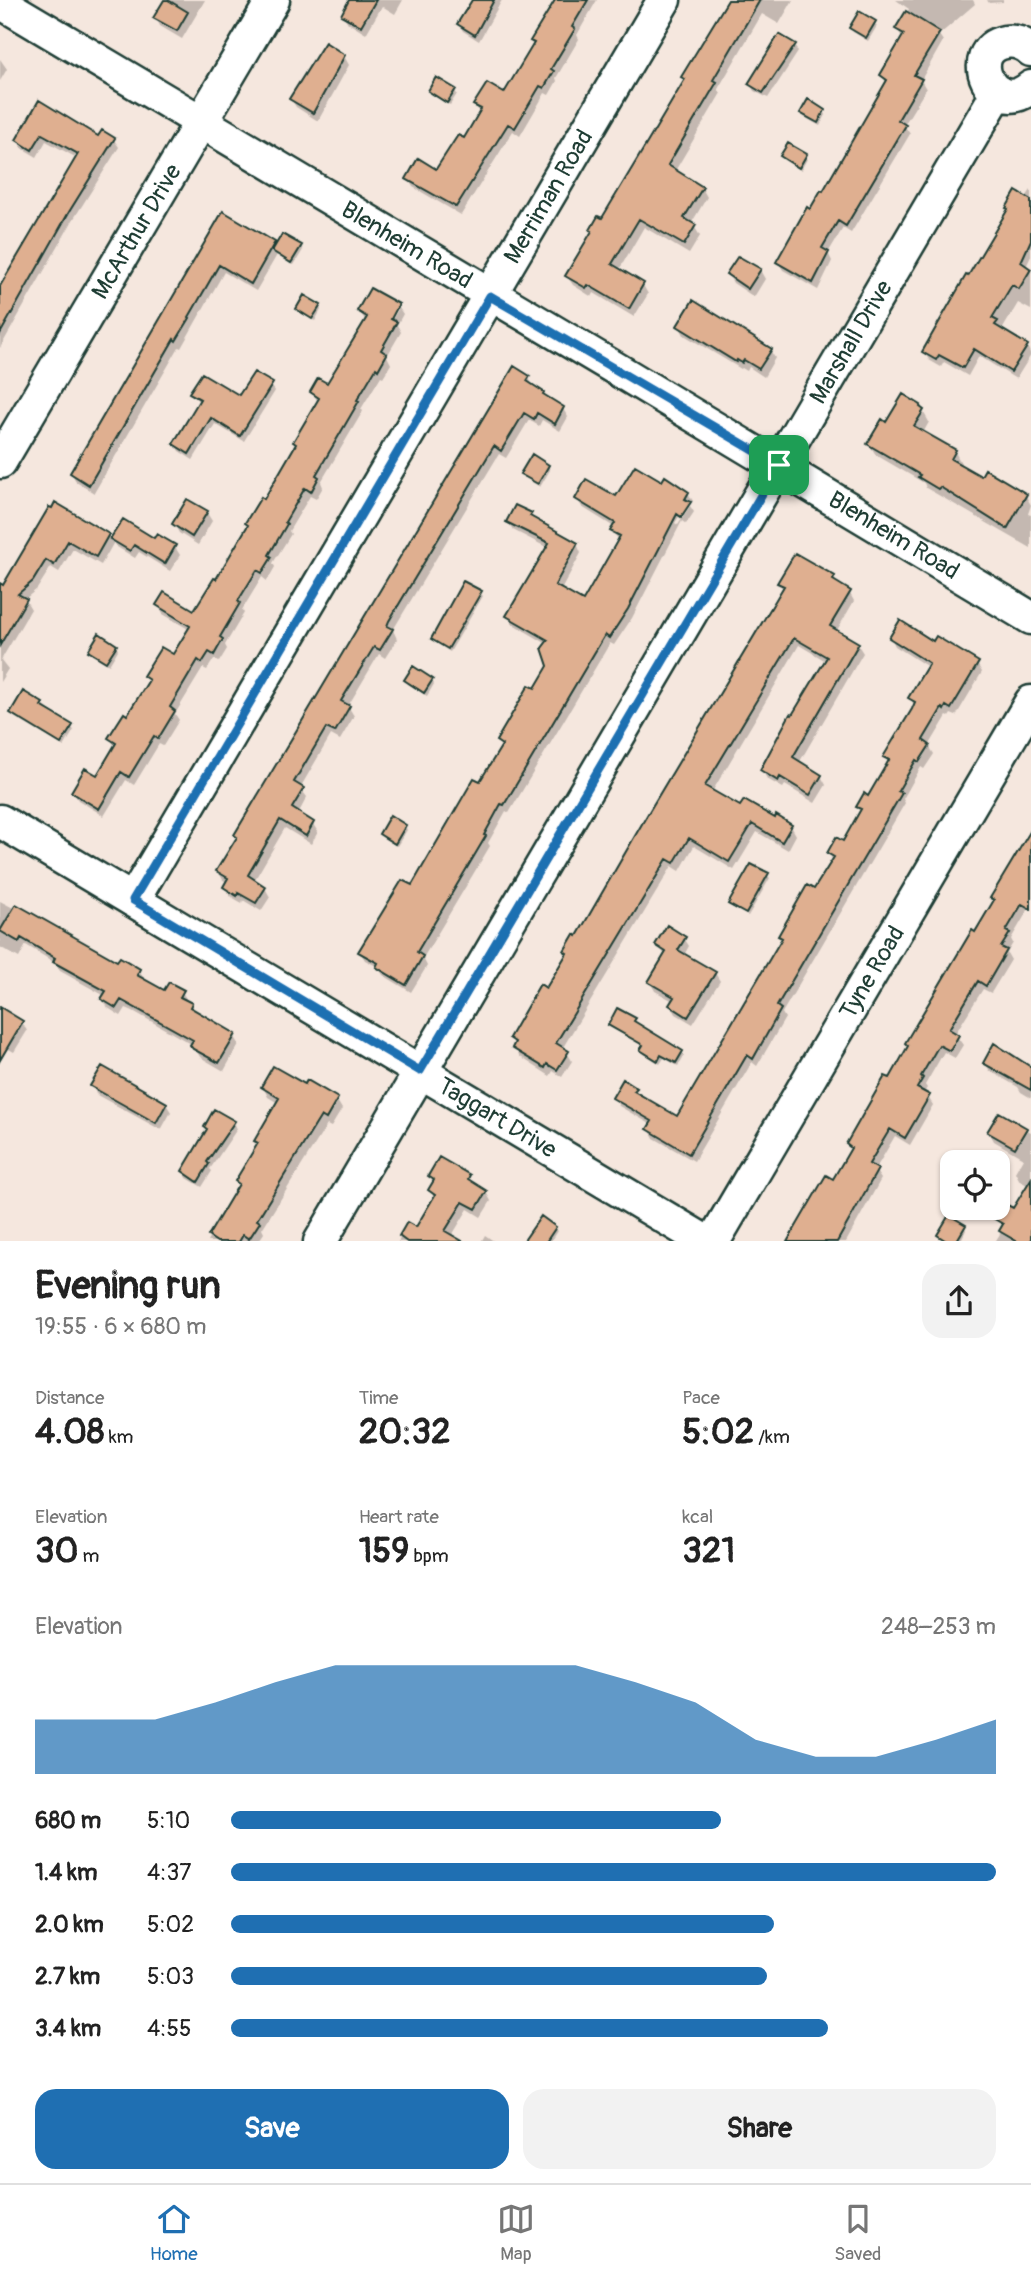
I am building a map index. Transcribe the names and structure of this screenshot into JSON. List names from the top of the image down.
{
  "streets": {
    "street": [
      "Merriman Road",
      "McArthur Drive",
      "Blenheim Road",
      "Marshall Drive",
      "Tyne Road",
      "Taggart Drive"
    ]
  },
  "crossings": [
    ["Merriman Road", "Blenheim Road"],
    ["Merriman Road", "Taggart Drive"],
    ["McArthur Drive", "Blenheim Road"],
    ["Blenheim Road", "Marshall Drive"],
    ["Marshall Drive", "Taggart Drive"]
  ],
  "page": {
    "heading": ["Evening run", "19:55 · 6 × 680 m"],
    "stats": [
      ["Distance", "4.08 km"],
      ["Time", "20:32"],
      ["Pace", "5:02 /km"],
      ["Elevation", "30 m"],
      ["Heart rate", "159 bpm"],
      ["kcal", "321"]
    ],
    "chart": ["Elevation", "248–253 m"],
    "list": [
      {
        "name": "680 m",
        "note": "5:10"
      },
      {
        "name": "1.4 km",
        "note": "4:37"
      },
      {
        "name": "2.0 km",
        "note": "5:02"
      },
      {
        "name": "2.7 km",
        "note": "5:03"
      },
      {
        "name": "3.4 km",
        "note": "4:55"
      }
    ],
    "buttons": ["Save", "Share"],
    "tabs": ["Home", "Map", "Saved"]
  }
}
